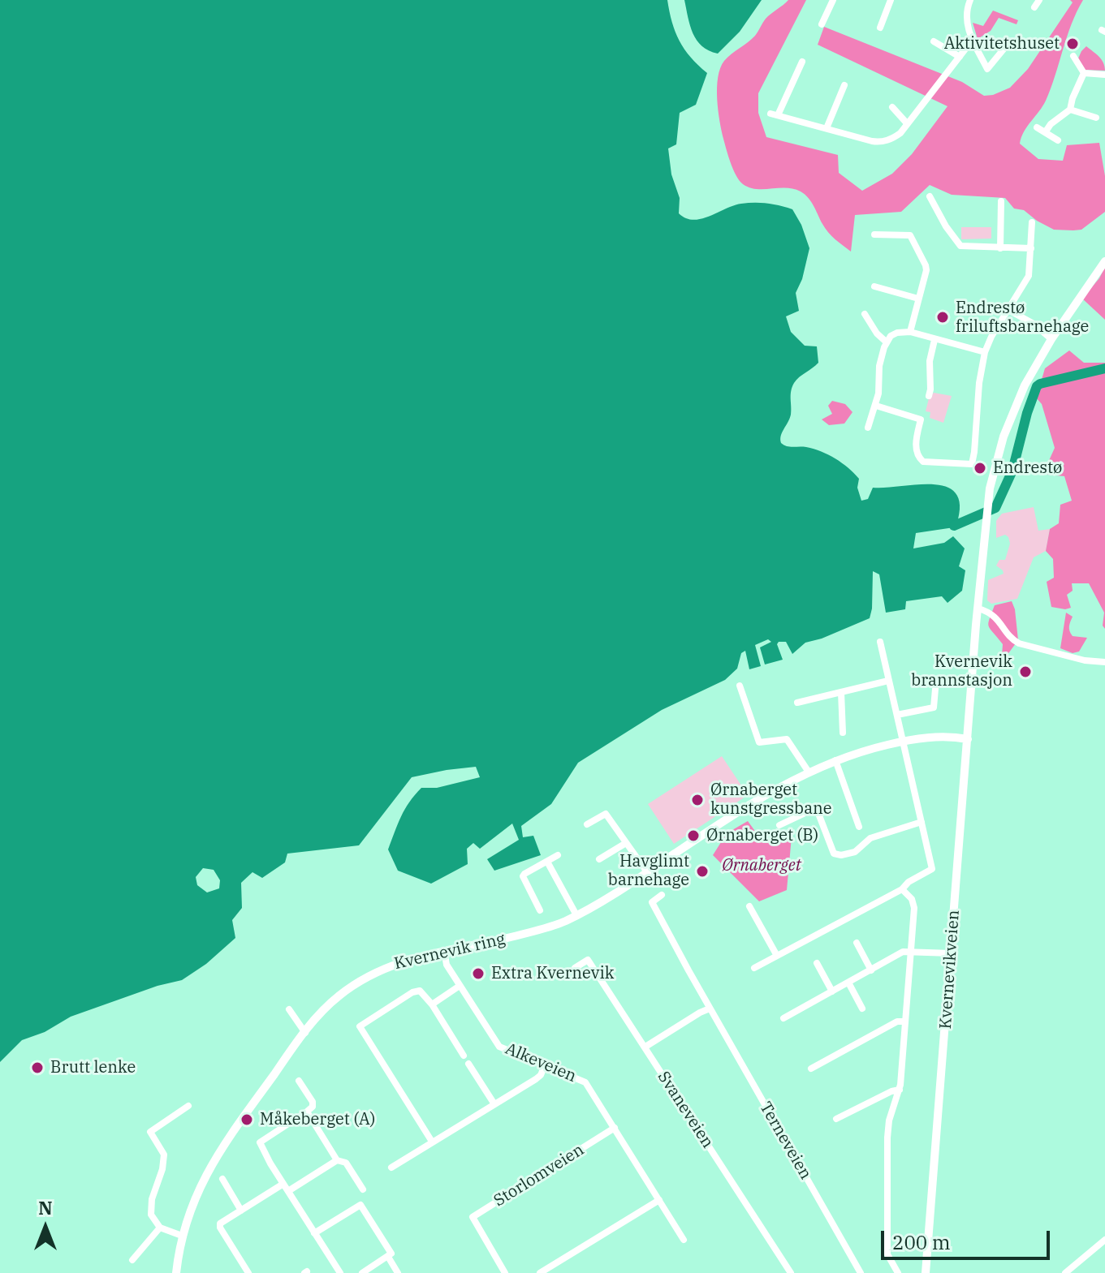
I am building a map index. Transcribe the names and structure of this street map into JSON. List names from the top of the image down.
{
  "streets": {
    "main road": ["Kvernevik ring", "Kvernevikveien"],
    "street": [
      "Alkeveien",
      "Svaneveien",
      "Terneveien",
      "Storlomveien"
    ]
  },
  "crossings": [
    ["Kvernevik ring", "Kvernevikveien"],
    ["Kvernevik ring", "Alkeveien"],
    ["Alkeveien", "Storlomveien"]
  ],
  "parks": ["Ørnaberget"],
  "places": [
    "Aktivitetshuset",
    "Endrestø friluftsbarnehage",
    "Endrestø",
    "Kvernevik brannstasjon",
    "Ørnaberget kunstgressbane",
    "Ørnaberget (B)",
    "Havglimt barnehage",
    "Extra Kvernevik",
    "Brutt lenke",
    "Måkeberget (A)"
  ],
  "scale_bar": "200 m",
  "north": "top"
}
